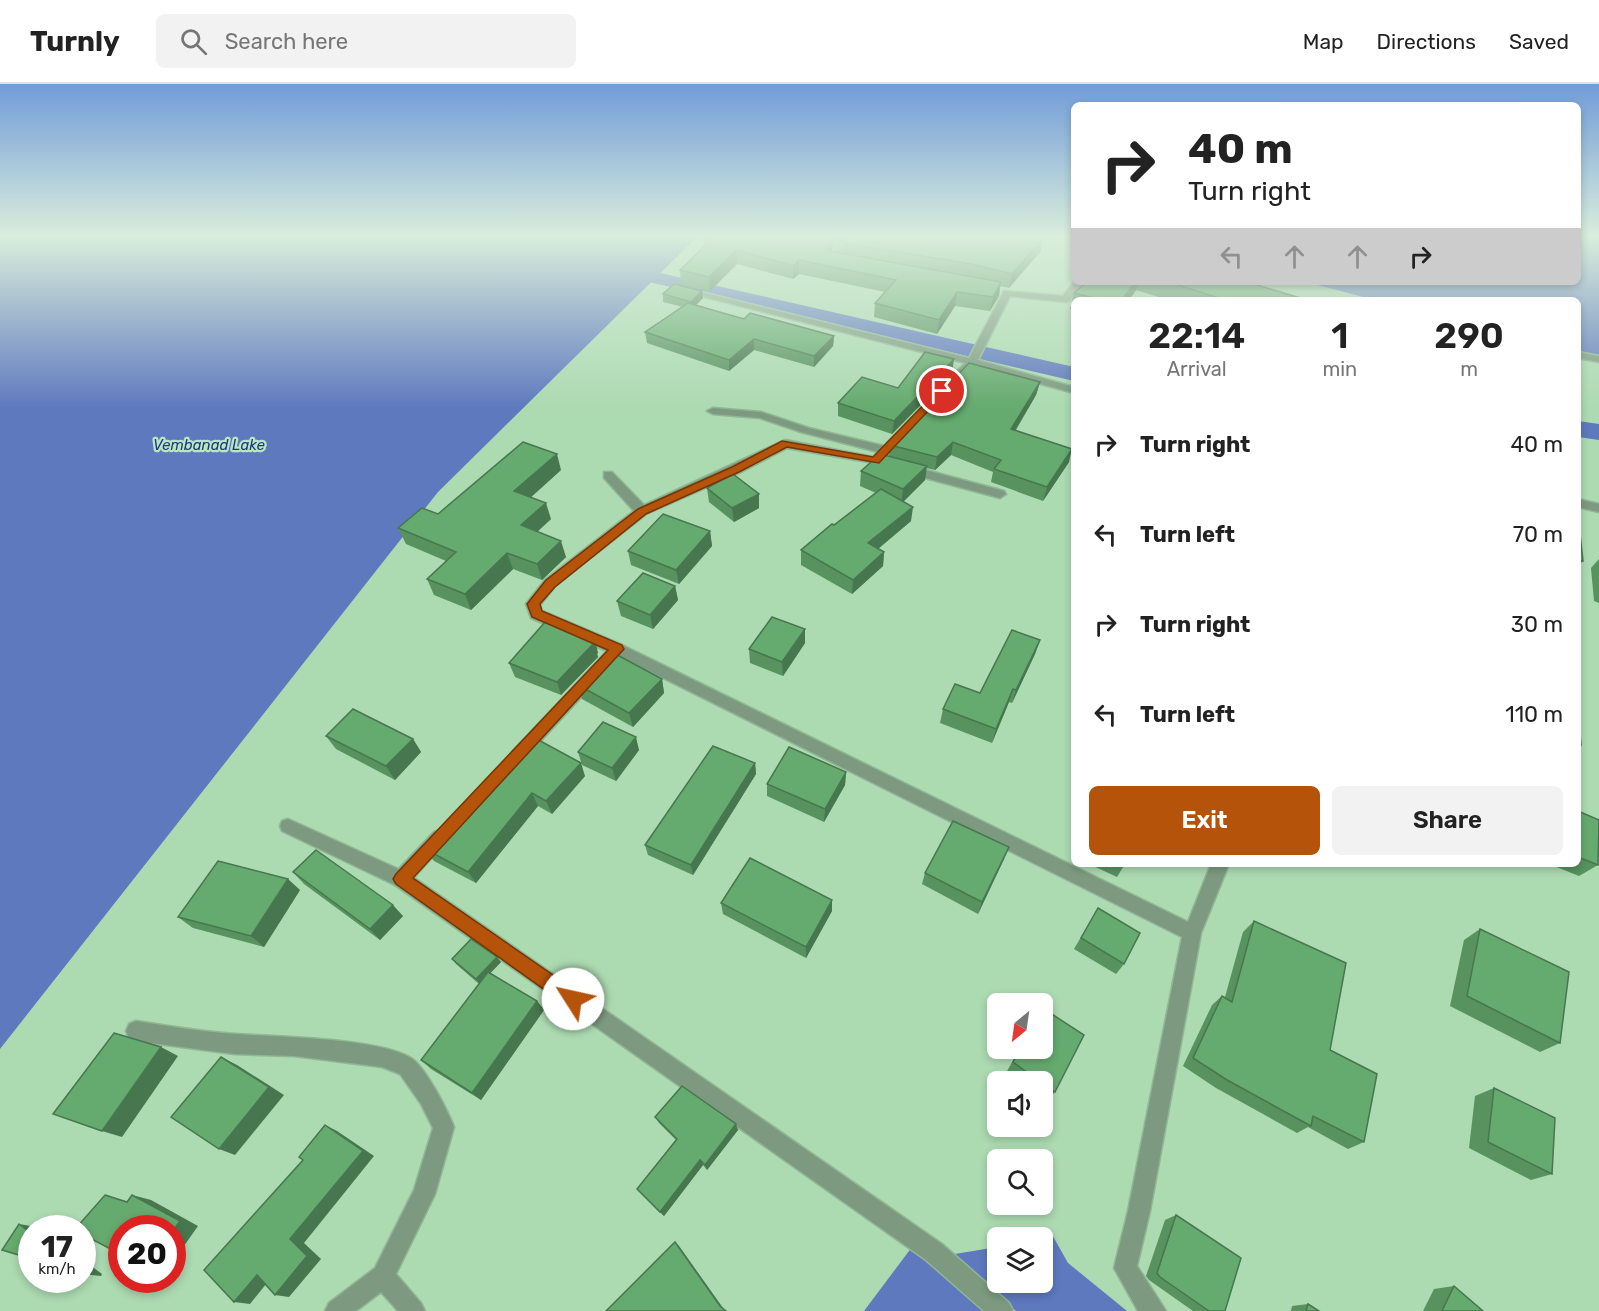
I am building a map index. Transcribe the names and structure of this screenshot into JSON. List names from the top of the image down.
{
  "water": ["Vembanad Lake"],
  "north": "bottom left",
  "page": {
    "header": "Turnly",
    "search": "Search here",
    "nav": ["Map", "Directions", "Saved"],
    "turn": ["40 m", "Turn right"],
    "eta": [
      "22:14",
      "Arrival",
      "1",
      "min",
      "290",
      "m"
    ],
    "list": [
      {
        "name": "Turn right",
        "value": "40 m"
      },
      {
        "name": "Turn left",
        "value": "70 m"
      },
      {
        "name": "Turn right",
        "value": "30 m"
      },
      {
        "name": "Turn left",
        "value": "110 m"
      }
    ],
    "buttons": ["Exit", "Share"],
    "speed": "17 km/h",
    "limit": "20"
  }
}
